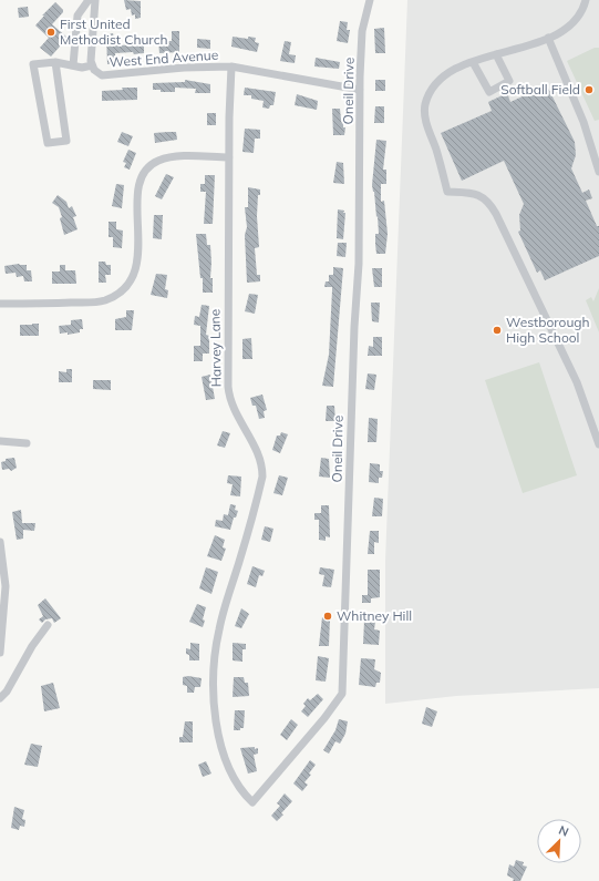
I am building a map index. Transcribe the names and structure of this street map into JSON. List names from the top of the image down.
{
  "streets": {
    "street": ["West End Avenue", "Oneil Drive", "Harvey Lane"]
  },
  "crossings": [
    ["West End Avenue", "Oneil Drive"],
    ["West End Avenue", "Harvey Lane"],
    ["Oneil Drive", "Harvey Lane"]
  ],
  "places": [
    "First United Methodist Church",
    "Softball Field",
    "Westborough High School",
    "Whitney Hill"
  ],
  "north": "top right"
}
